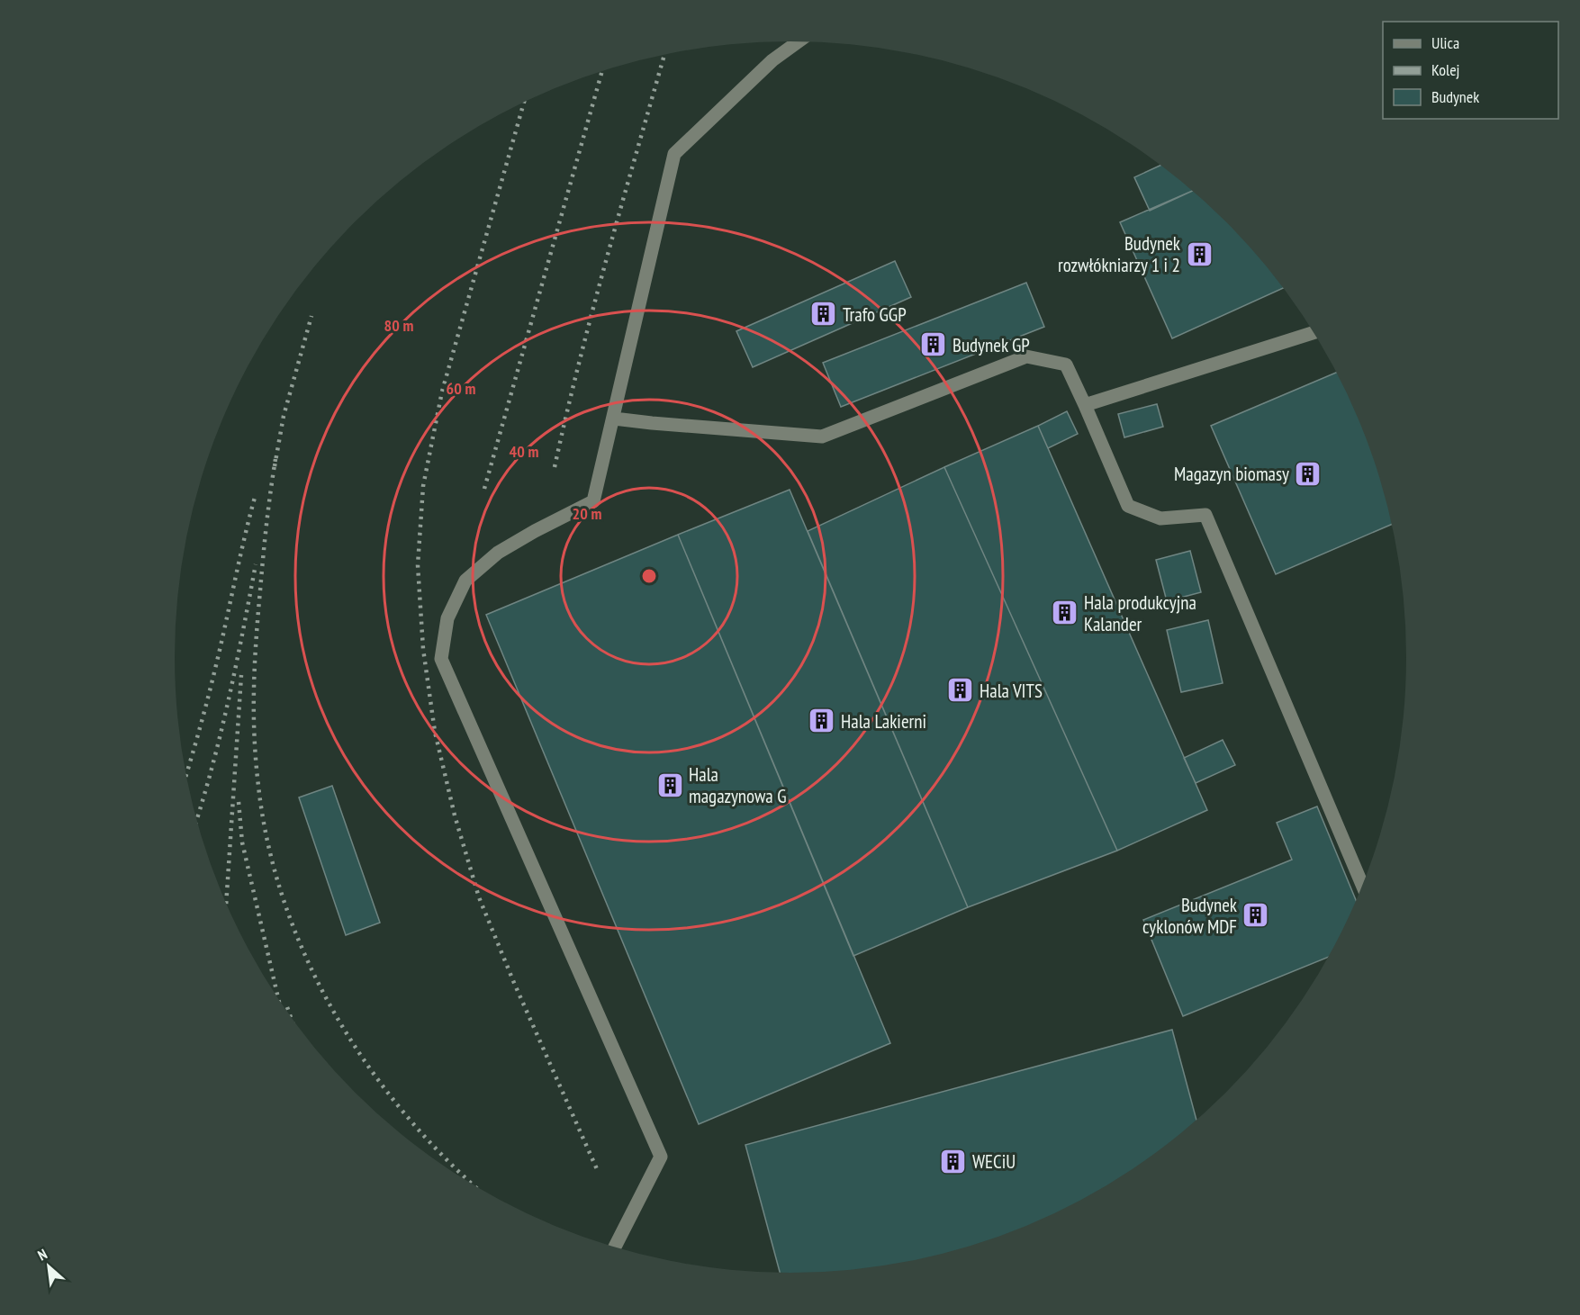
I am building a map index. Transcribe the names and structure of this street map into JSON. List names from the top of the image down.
{
  "places": {
    "building": [
      "Budynek rozwłókniarzy 1 i 2",
      "Trafo GGP",
      "Budynek GP",
      "Magazyn biomasy",
      "Hala produkcyjna Kalander",
      "Hala VITS",
      "Hala Lakierni",
      "Hala magazynowa G",
      "Budynek cyklonów MDF",
      "WECiU"
    ]
  },
  "legend": ["Ulica", "Kolej", "Budynek"],
  "north": "top left",
  "rings": [
    "80 m",
    "60 m",
    "40 m",
    "20 m"
  ]
}
